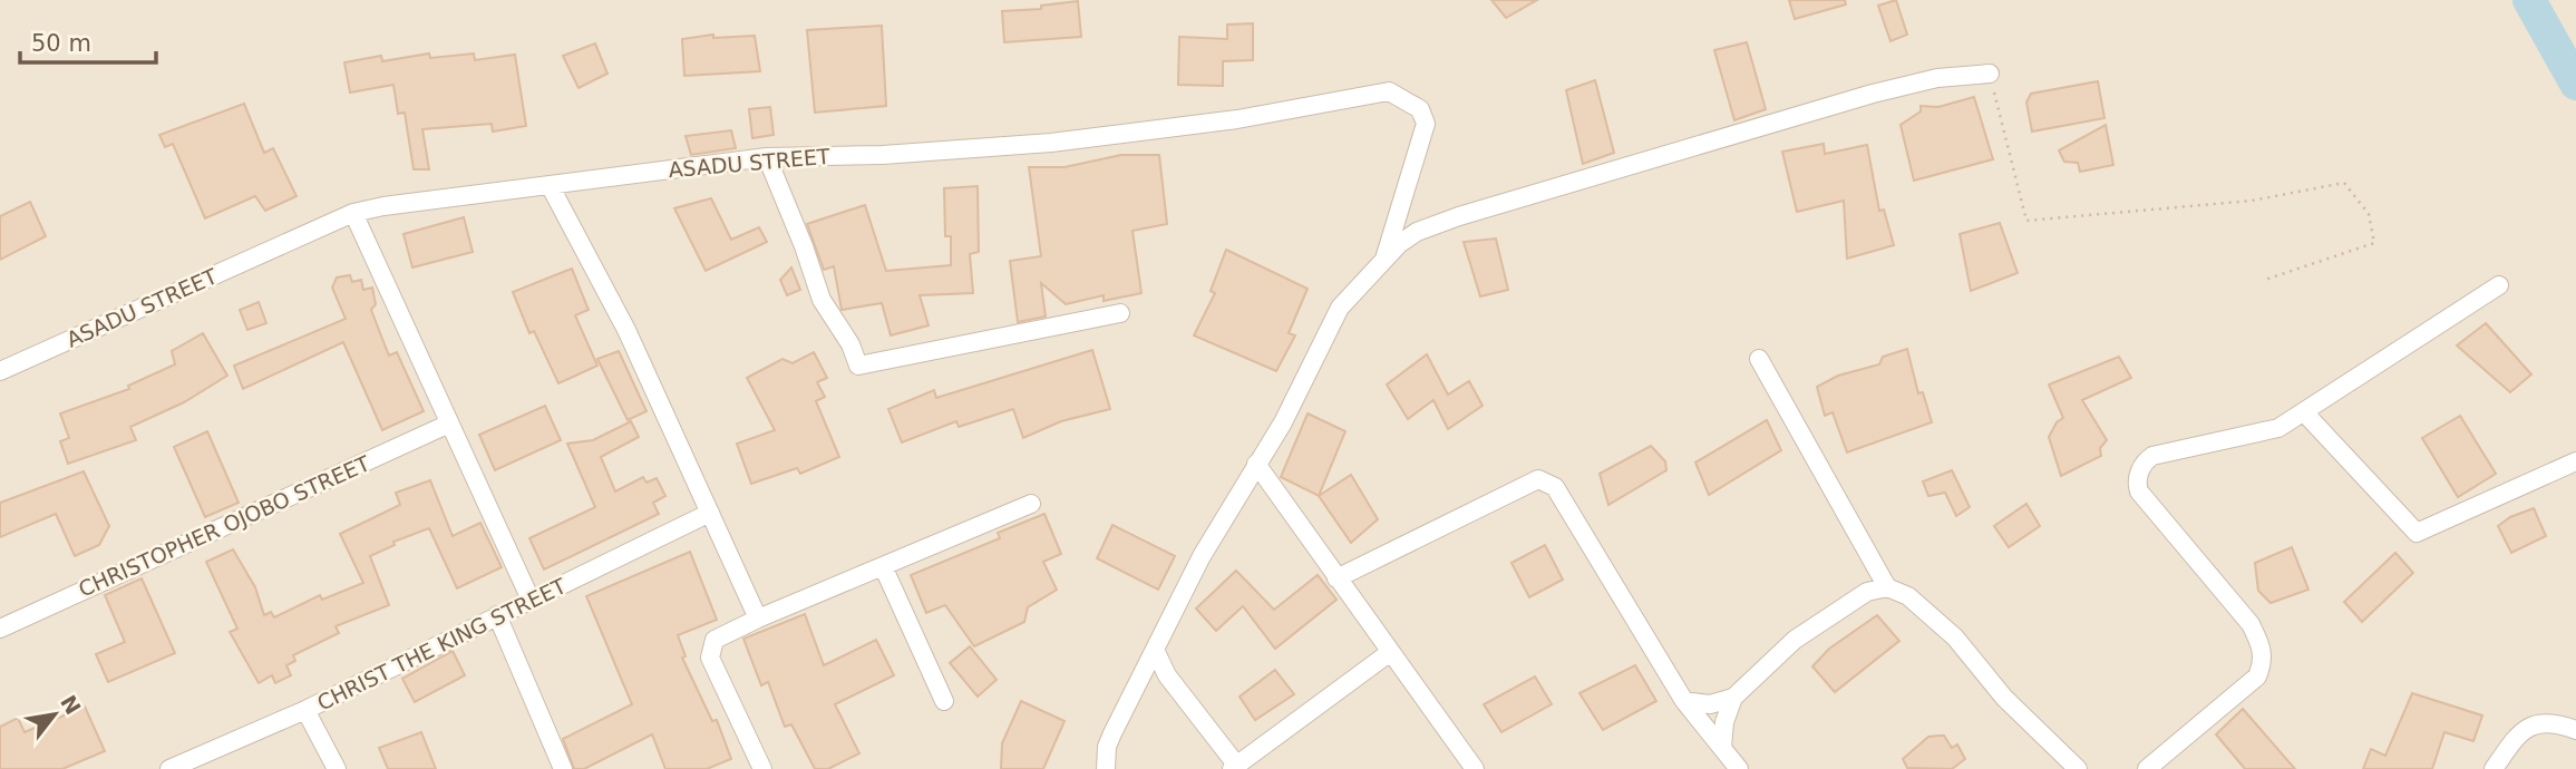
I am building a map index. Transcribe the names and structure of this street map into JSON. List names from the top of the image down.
{
  "streets": {
    "street": ["ASADU STREET", "CHRISTOPHER OJOBO STREET", "CHRIST THE KING STREET"]
  },
  "scale_bar": "50 m",
  "north": "top right"
}
